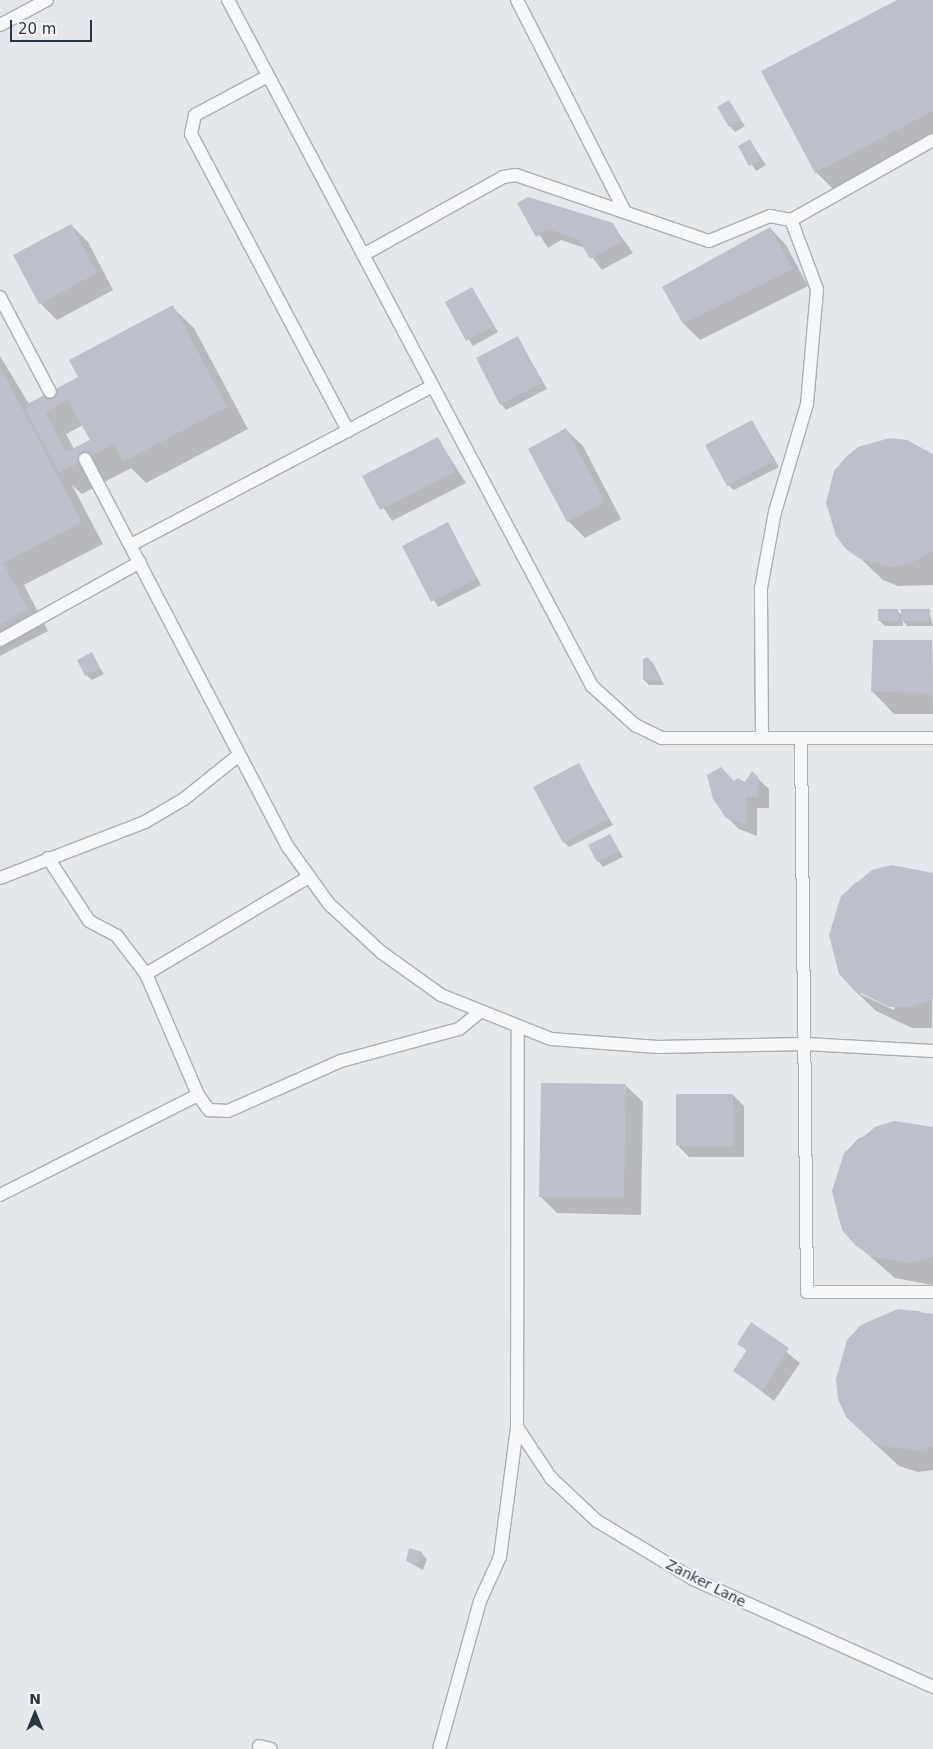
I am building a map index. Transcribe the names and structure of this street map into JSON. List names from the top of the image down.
{
  "streets": {
    "lane": ["Zanker Lane"]
  },
  "scale_bar": "20 m",
  "north": "top"
}
